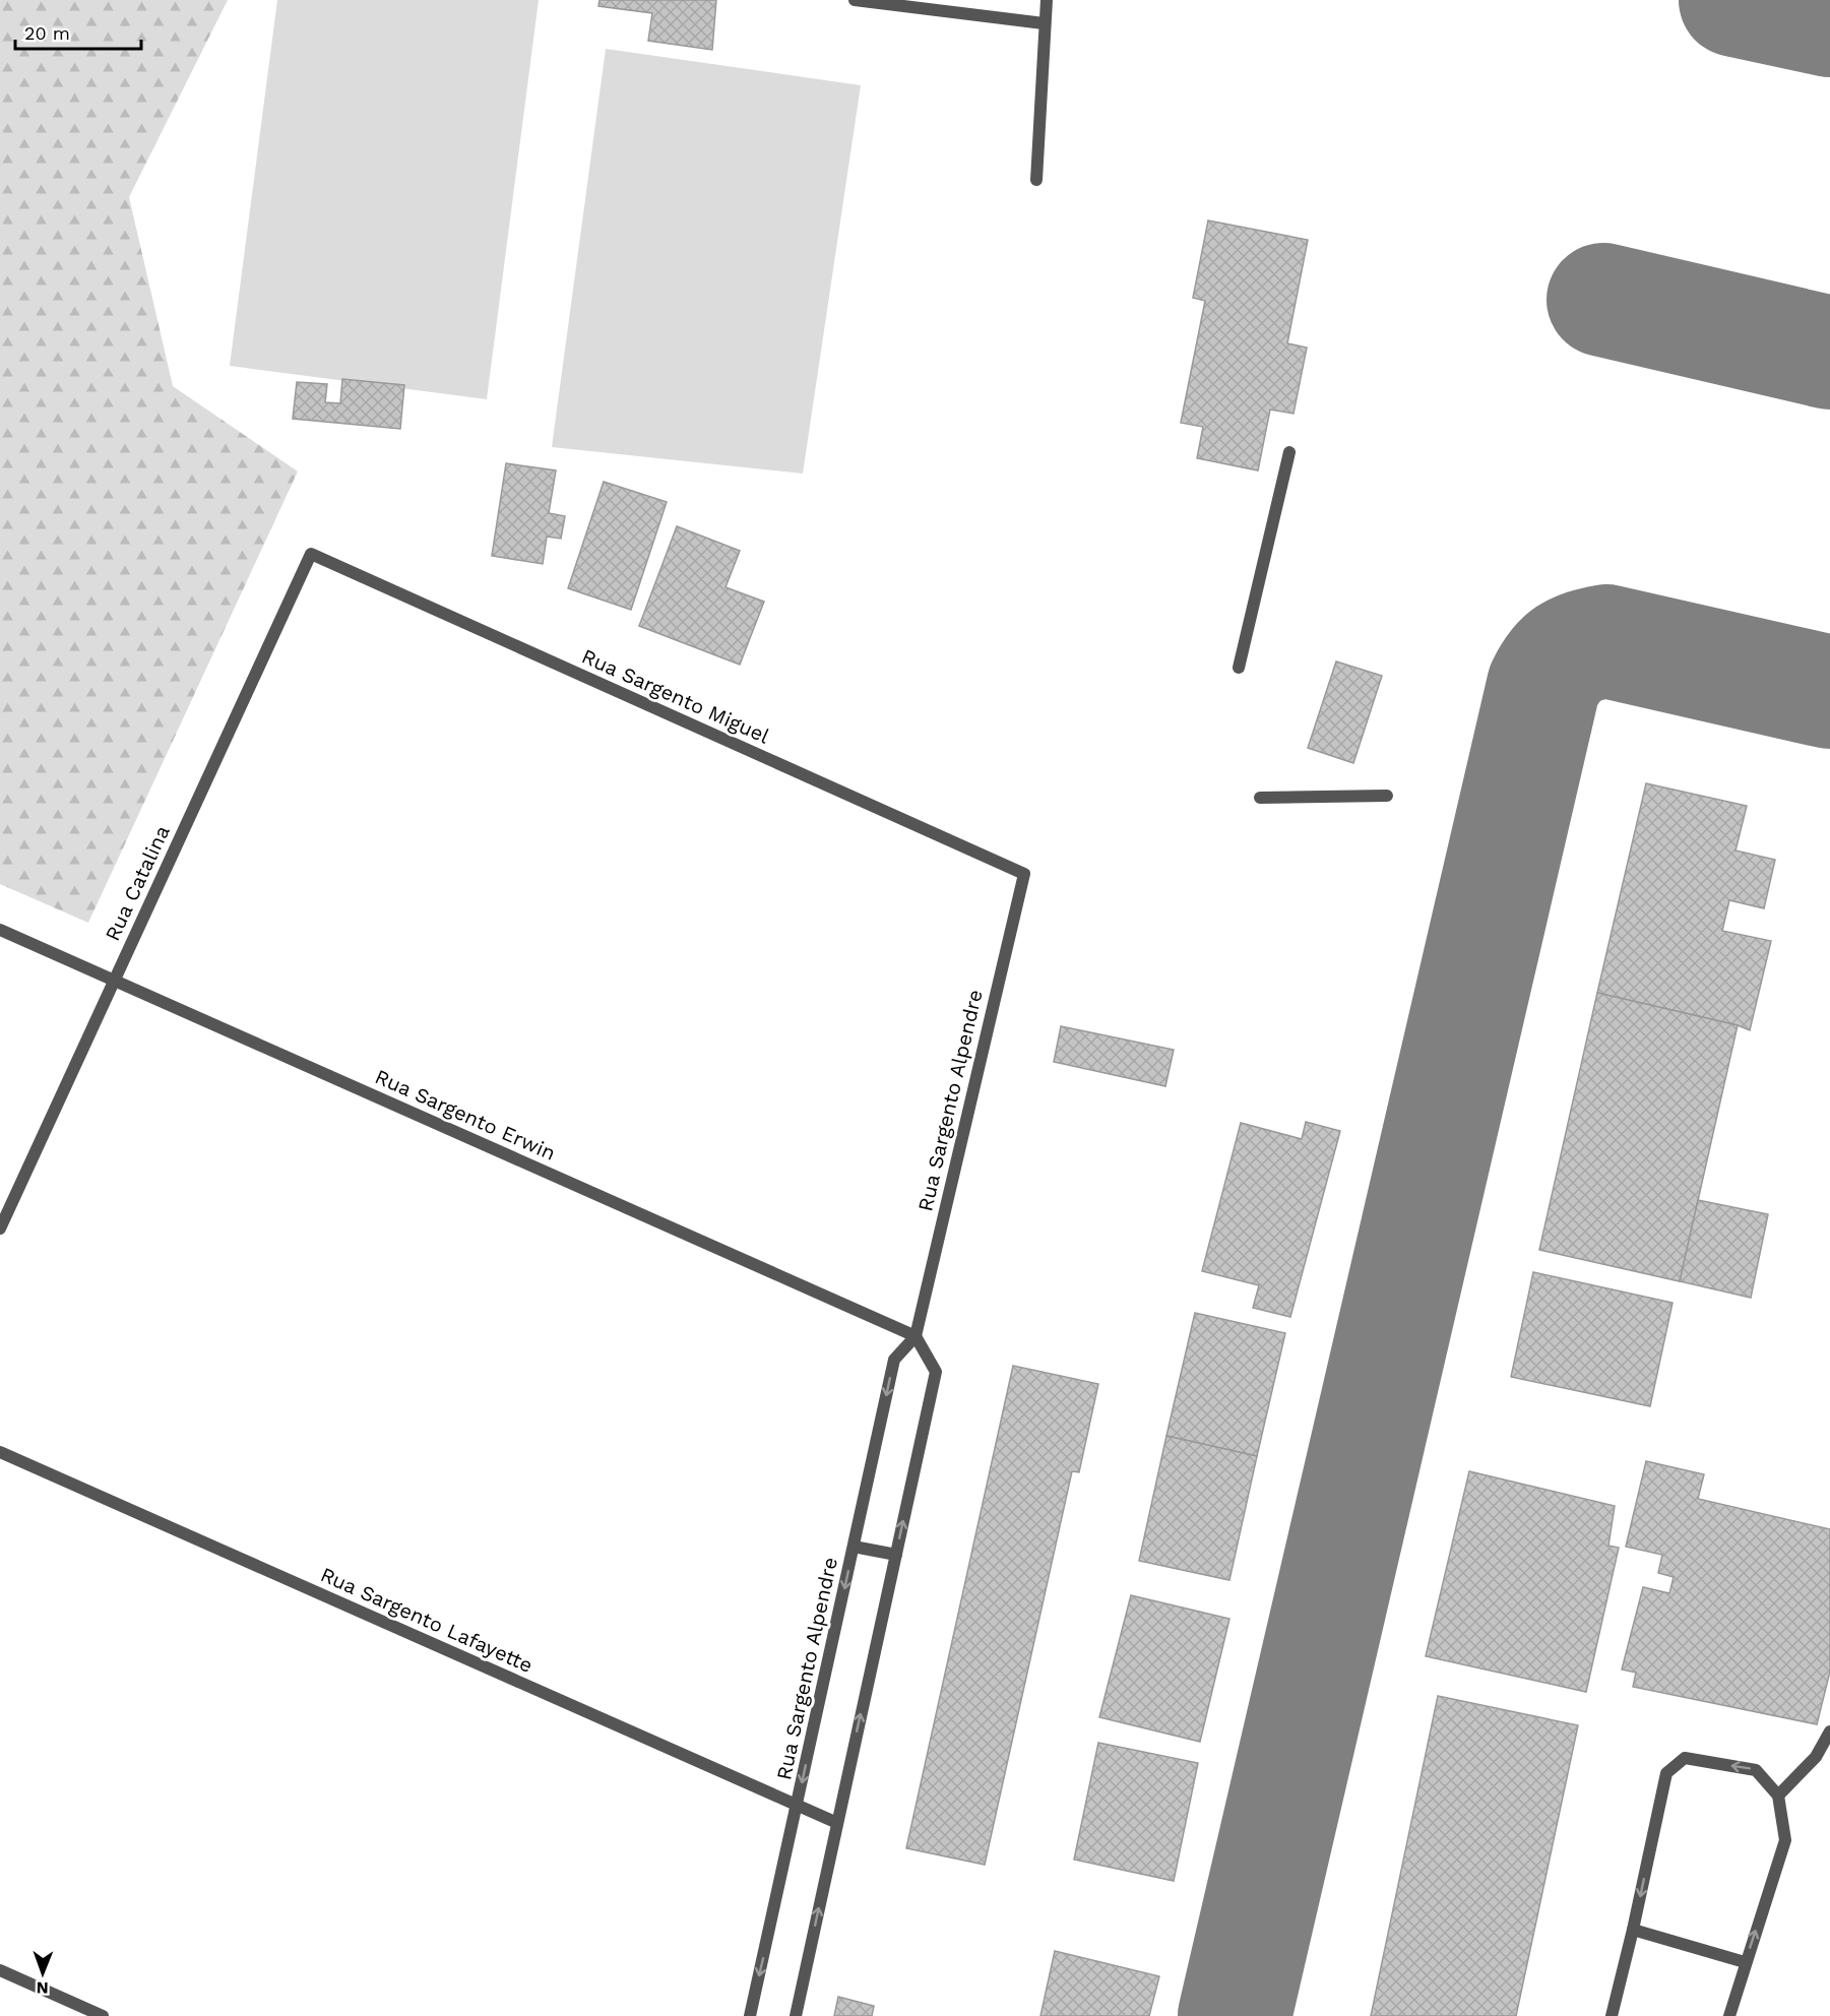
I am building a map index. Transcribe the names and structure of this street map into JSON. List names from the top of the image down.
{
  "streets": {
    "lane": [
      "Rua Sargento Miguel",
      "Rua Catalina",
      "Rua Sargento Alpendre",
      "Rua Sargento Erwin",
      "Rua Sargento Lafayette"
    ]
  },
  "crossings": [
    ["Rua Sargento Miguel", "Rua Catalina"],
    ["Rua Sargento Miguel", "Rua Sargento Alpendre"],
    ["Rua Catalina", "Rua Sargento Erwin"],
    ["Rua Sargento Alpendre", "Rua Sargento Erwin"],
    ["Rua Sargento Alpendre", "Rua Sargento Lafayette"]
  ],
  "scale_bar": "20 m",
  "north": "bottom"
}
